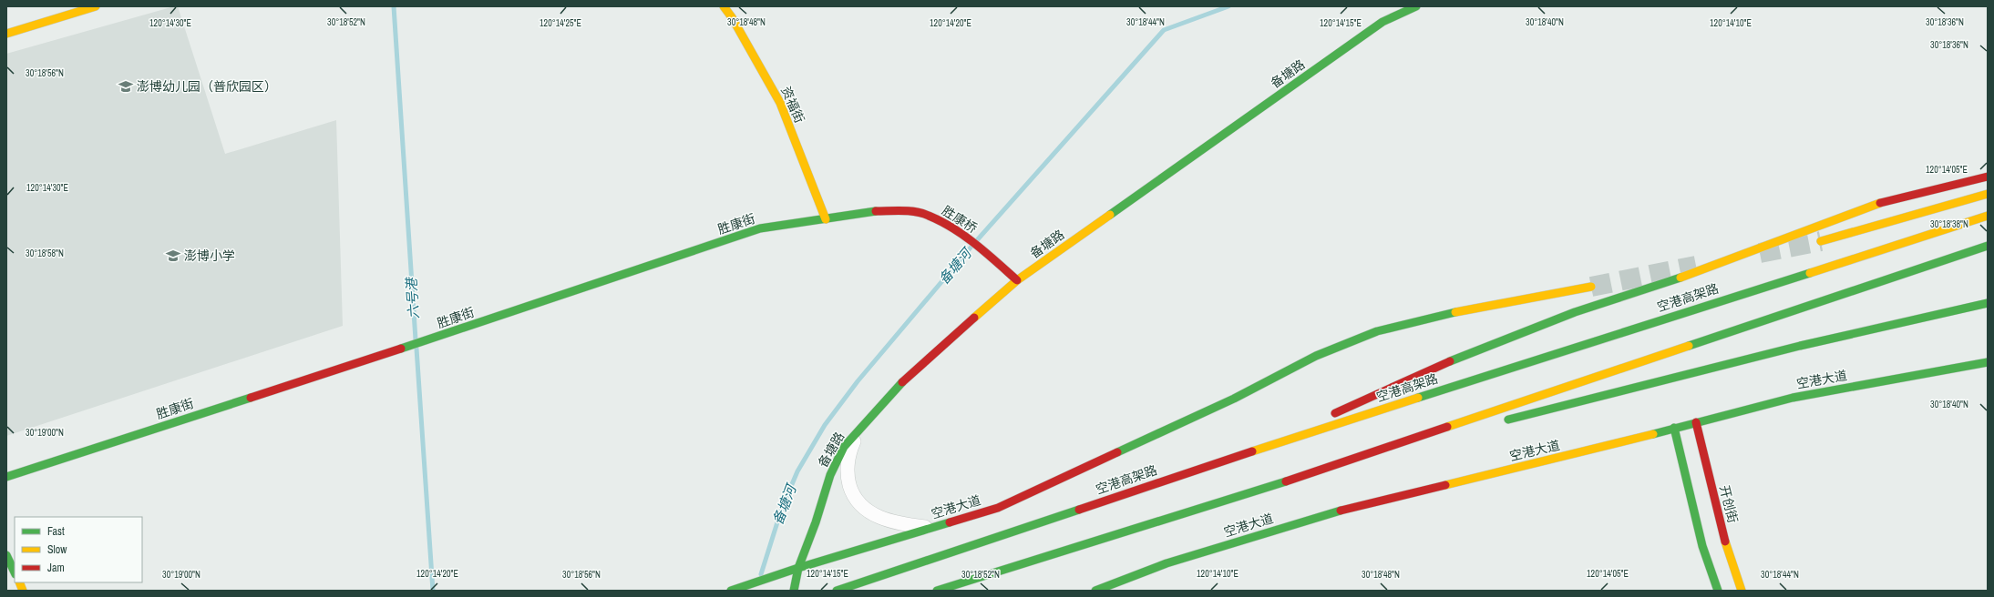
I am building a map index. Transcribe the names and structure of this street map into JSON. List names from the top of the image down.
{
  "streets": {
    "main road": [
      "备塘路",
      "资福街",
      "胜康桥",
      "胜康街",
      "空港高架路",
      "空港大道",
      "开创街"
    ]
  },
  "crossings": [
    ["备塘路", "胜康桥"],
    ["备塘路", "空港大道"],
    ["资福街", "胜康街"],
    ["胜康桥", "胜康街"],
    ["空港大道", "开创街"]
  ],
  "water": ["备塘河", "六号港"],
  "places": {
    "school or university": ["澎博幼儿园（普欣园区）", "澎博小学"]
  },
  "legend": ["Fast", "Slow", "Jam"],
  "coordinates": [
    "30°18'48\"N",
    "30°18'40\"N",
    "30°18'52\"N",
    "30°18'44\"N",
    "30°18'36\"N",
    "120°14'30\"E",
    "120°14'25\"E",
    "120°14'20\"E",
    "120°14'15\"E",
    "120°14'10\"E",
    "30°18'56\"N",
    "120°14'05\"E",
    "30°18'38\"N",
    "30°18'58\"N",
    "30°19'00\"N"
  ]
}
